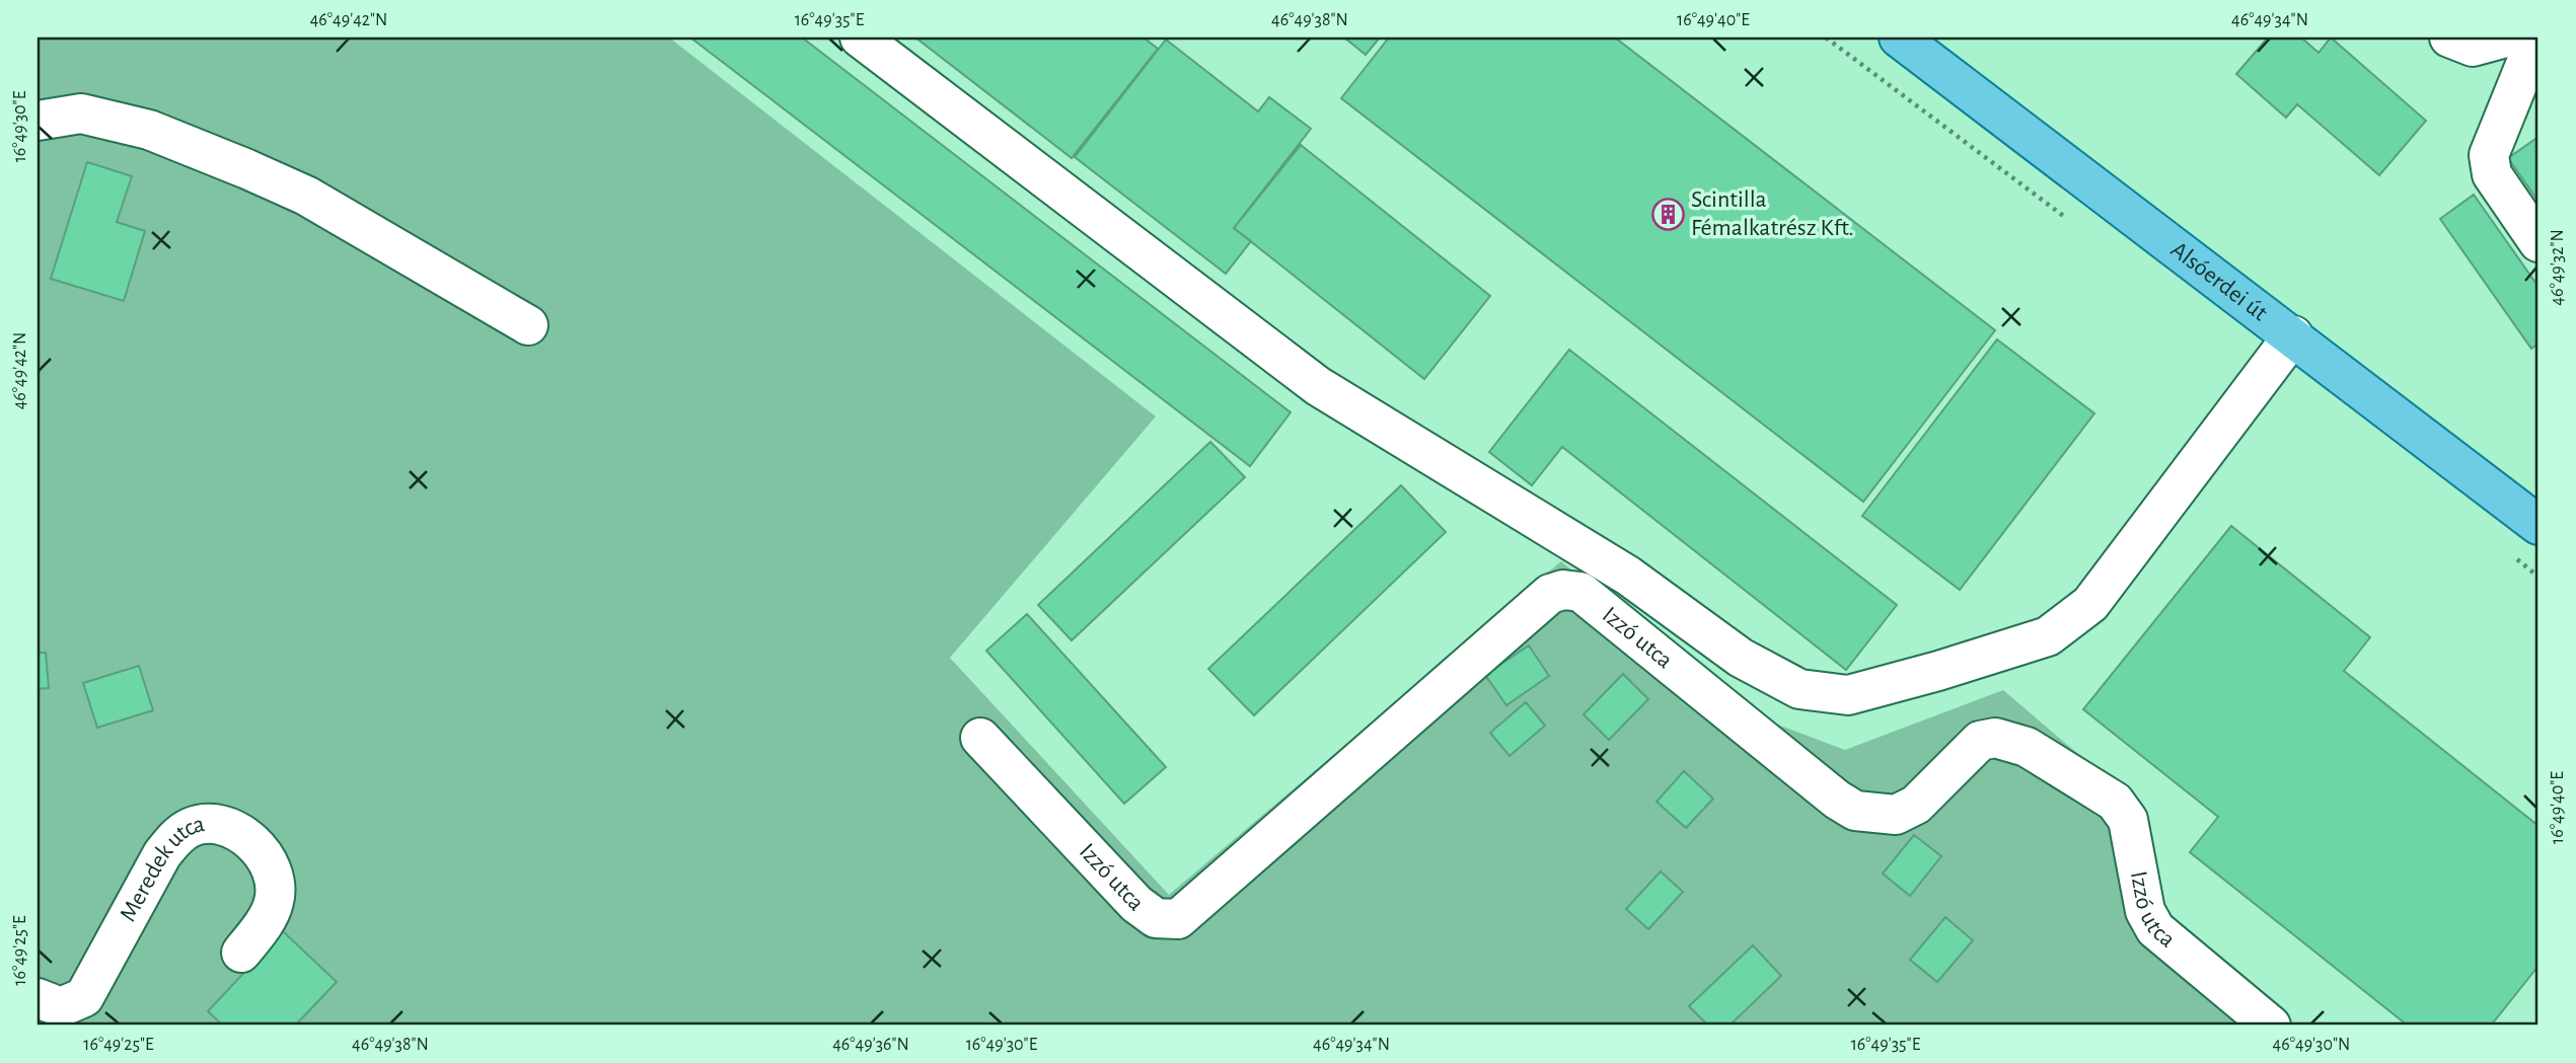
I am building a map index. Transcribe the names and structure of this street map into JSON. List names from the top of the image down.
{
  "streets": {
    "main road": ["Alsóerdei út"],
    "street": ["Izzó utca", "Meredek utca"]
  },
  "places": {
    "building": ["Scintilla Fémalkatrész Kft."]
  },
  "coordinates": [
    "46°49'42\"N",
    "16°49'35\"E",
    "46°49'38\"N",
    "16°49'40\"E",
    "46°49'34\"N",
    "16°49'30\"E",
    "46°49'32\"N",
    "16°49'25\"E",
    "46°49'36\"N",
    "46°49'30\"N"
  ]
}
